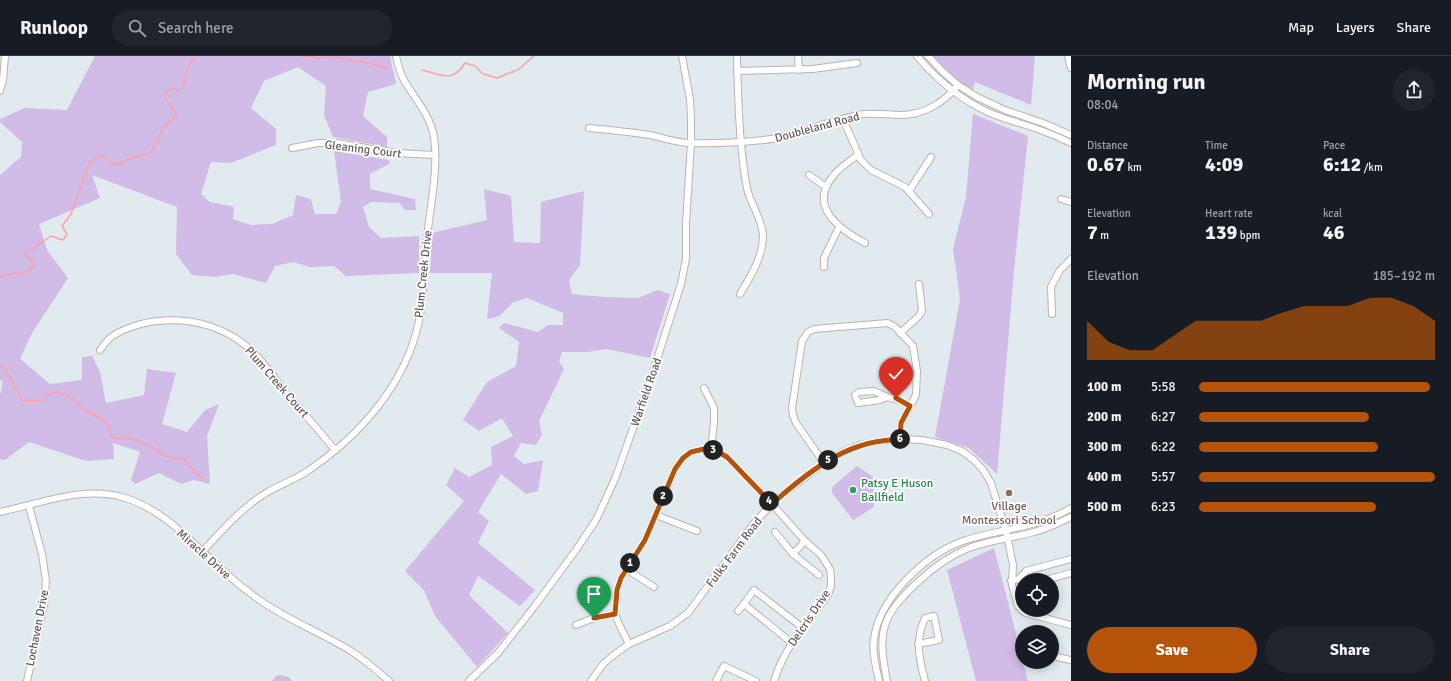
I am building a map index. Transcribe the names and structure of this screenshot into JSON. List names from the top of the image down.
{
  "streets": {
    "street": [
      "Doubleland Road",
      "Gleaning Court",
      "Plum Creek Drive",
      "Plum Creek Court",
      "Warfield Road",
      "Fulks Farm Road",
      "Miracle Drive",
      "Delcris Drive",
      "Lochaven Drive"
    ]
  },
  "crossings": [
    ["Doubleland Road", "Warfield Road"],
    ["Gleaning Court", "Plum Creek Drive"],
    ["Plum Creek Drive", "Plum Creek Court"],
    ["Plum Creek Drive", "Miracle Drive"],
    ["Fulks Farm Road", "Delcris Drive"],
    ["Miracle Drive", "Lochaven Drive"]
  ],
  "places": ["Patsy E Huson Ballfield", "Village Montessori School"],
  "page": {
    "header": "Runloop",
    "search": "Search here",
    "nav": ["Map", "Layers", "Share"],
    "heading": ["Morning run", "08:04"],
    "stats": [
      ["Distance", "0.67 km"],
      ["Time", "4:09"],
      ["Pace", "6:12 /km"],
      ["Elevation", "7 m"],
      ["Heart rate", "139 bpm"],
      ["kcal", "46"]
    ],
    "chart": ["Elevation", "185–192 m"],
    "list": [
      {
        "name": "100 m",
        "note": "5:58"
      },
      {
        "name": "200 m",
        "note": "6:27"
      },
      {
        "name": "300 m",
        "note": "6:22"
      },
      {
        "name": "400 m",
        "note": "5:57"
      },
      {
        "name": "500 m",
        "note": "6:23"
      }
    ],
    "pins": [
      "6",
      "3",
      "5",
      "2",
      "4",
      "1"
    ],
    "buttons": ["Save", "Share"]
  }
}
